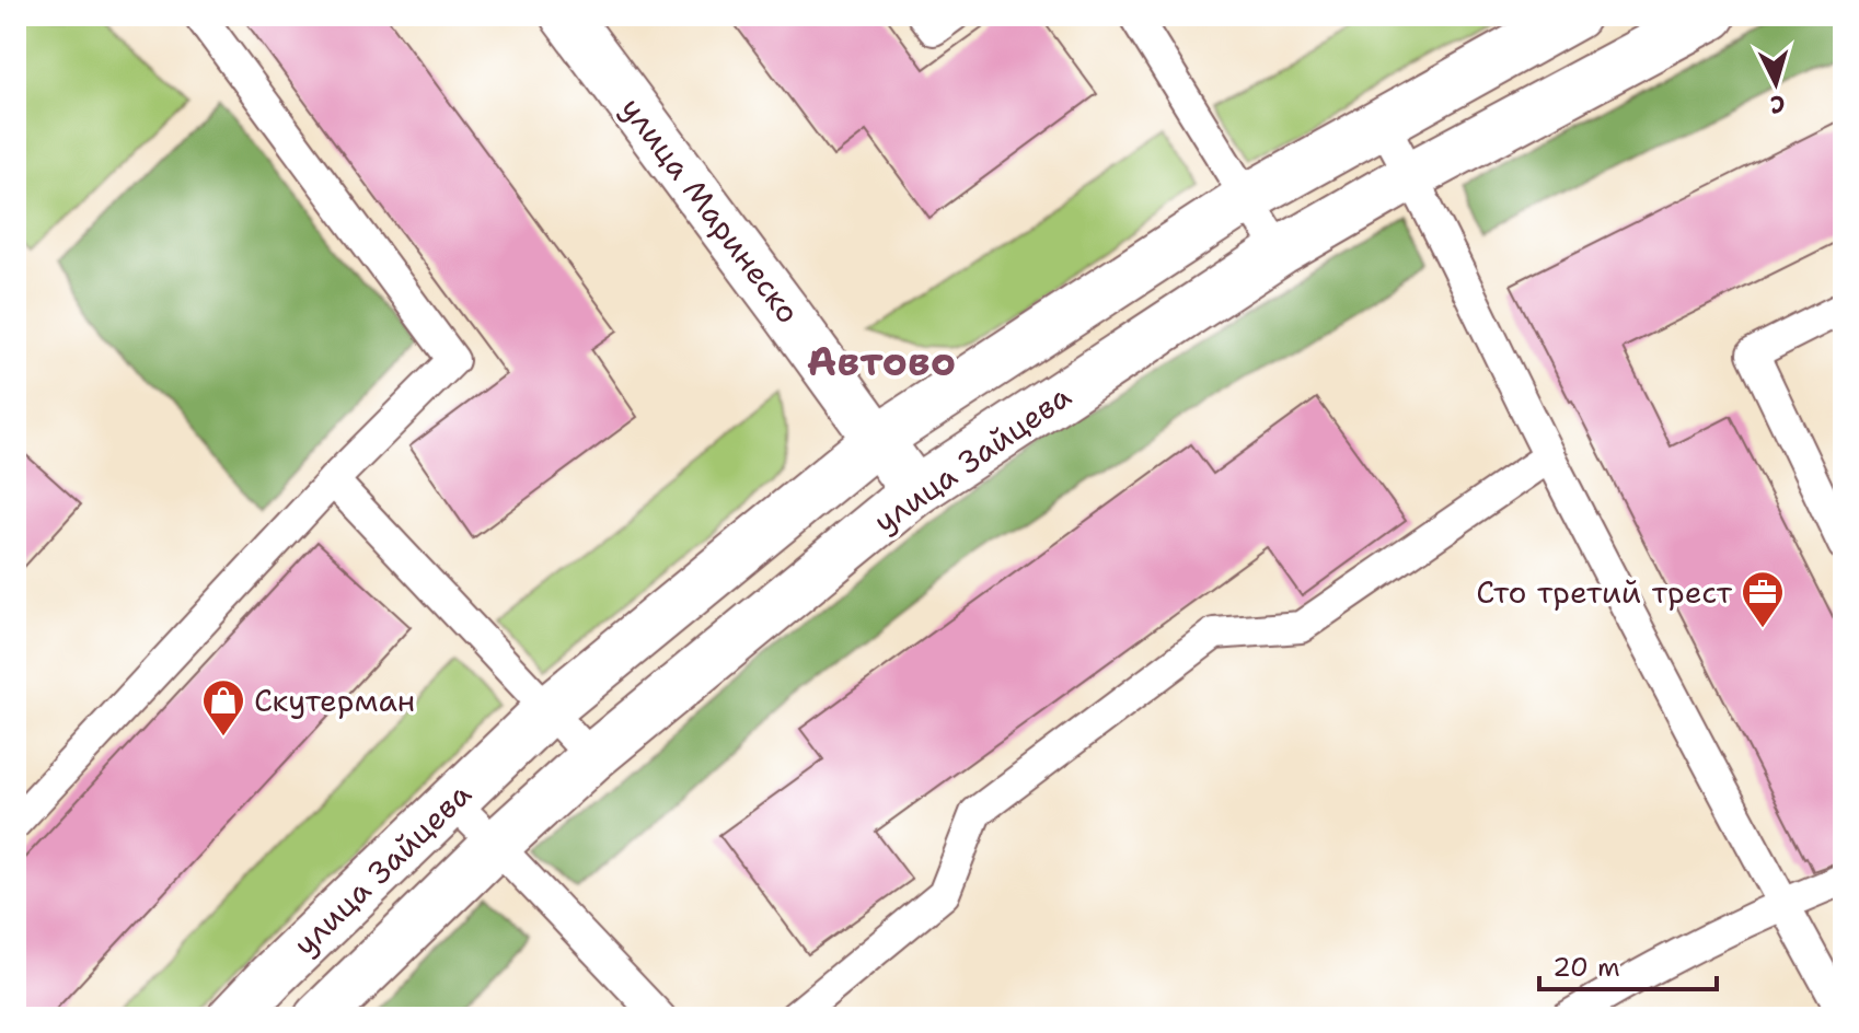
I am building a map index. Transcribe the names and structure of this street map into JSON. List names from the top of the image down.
{
  "streets": {
    "street": ["улица Маринеско", "улица Зайцева"]
  },
  "crossings": [
    ["улица Маринеско", "улица Зайцева"]
  ],
  "districts": ["Автово"],
  "places": {
    "office": ["Сто третий трест"],
    "shop": ["Скутерман"]
  },
  "scale_bar": "20 m",
  "north": "bottom"
}
